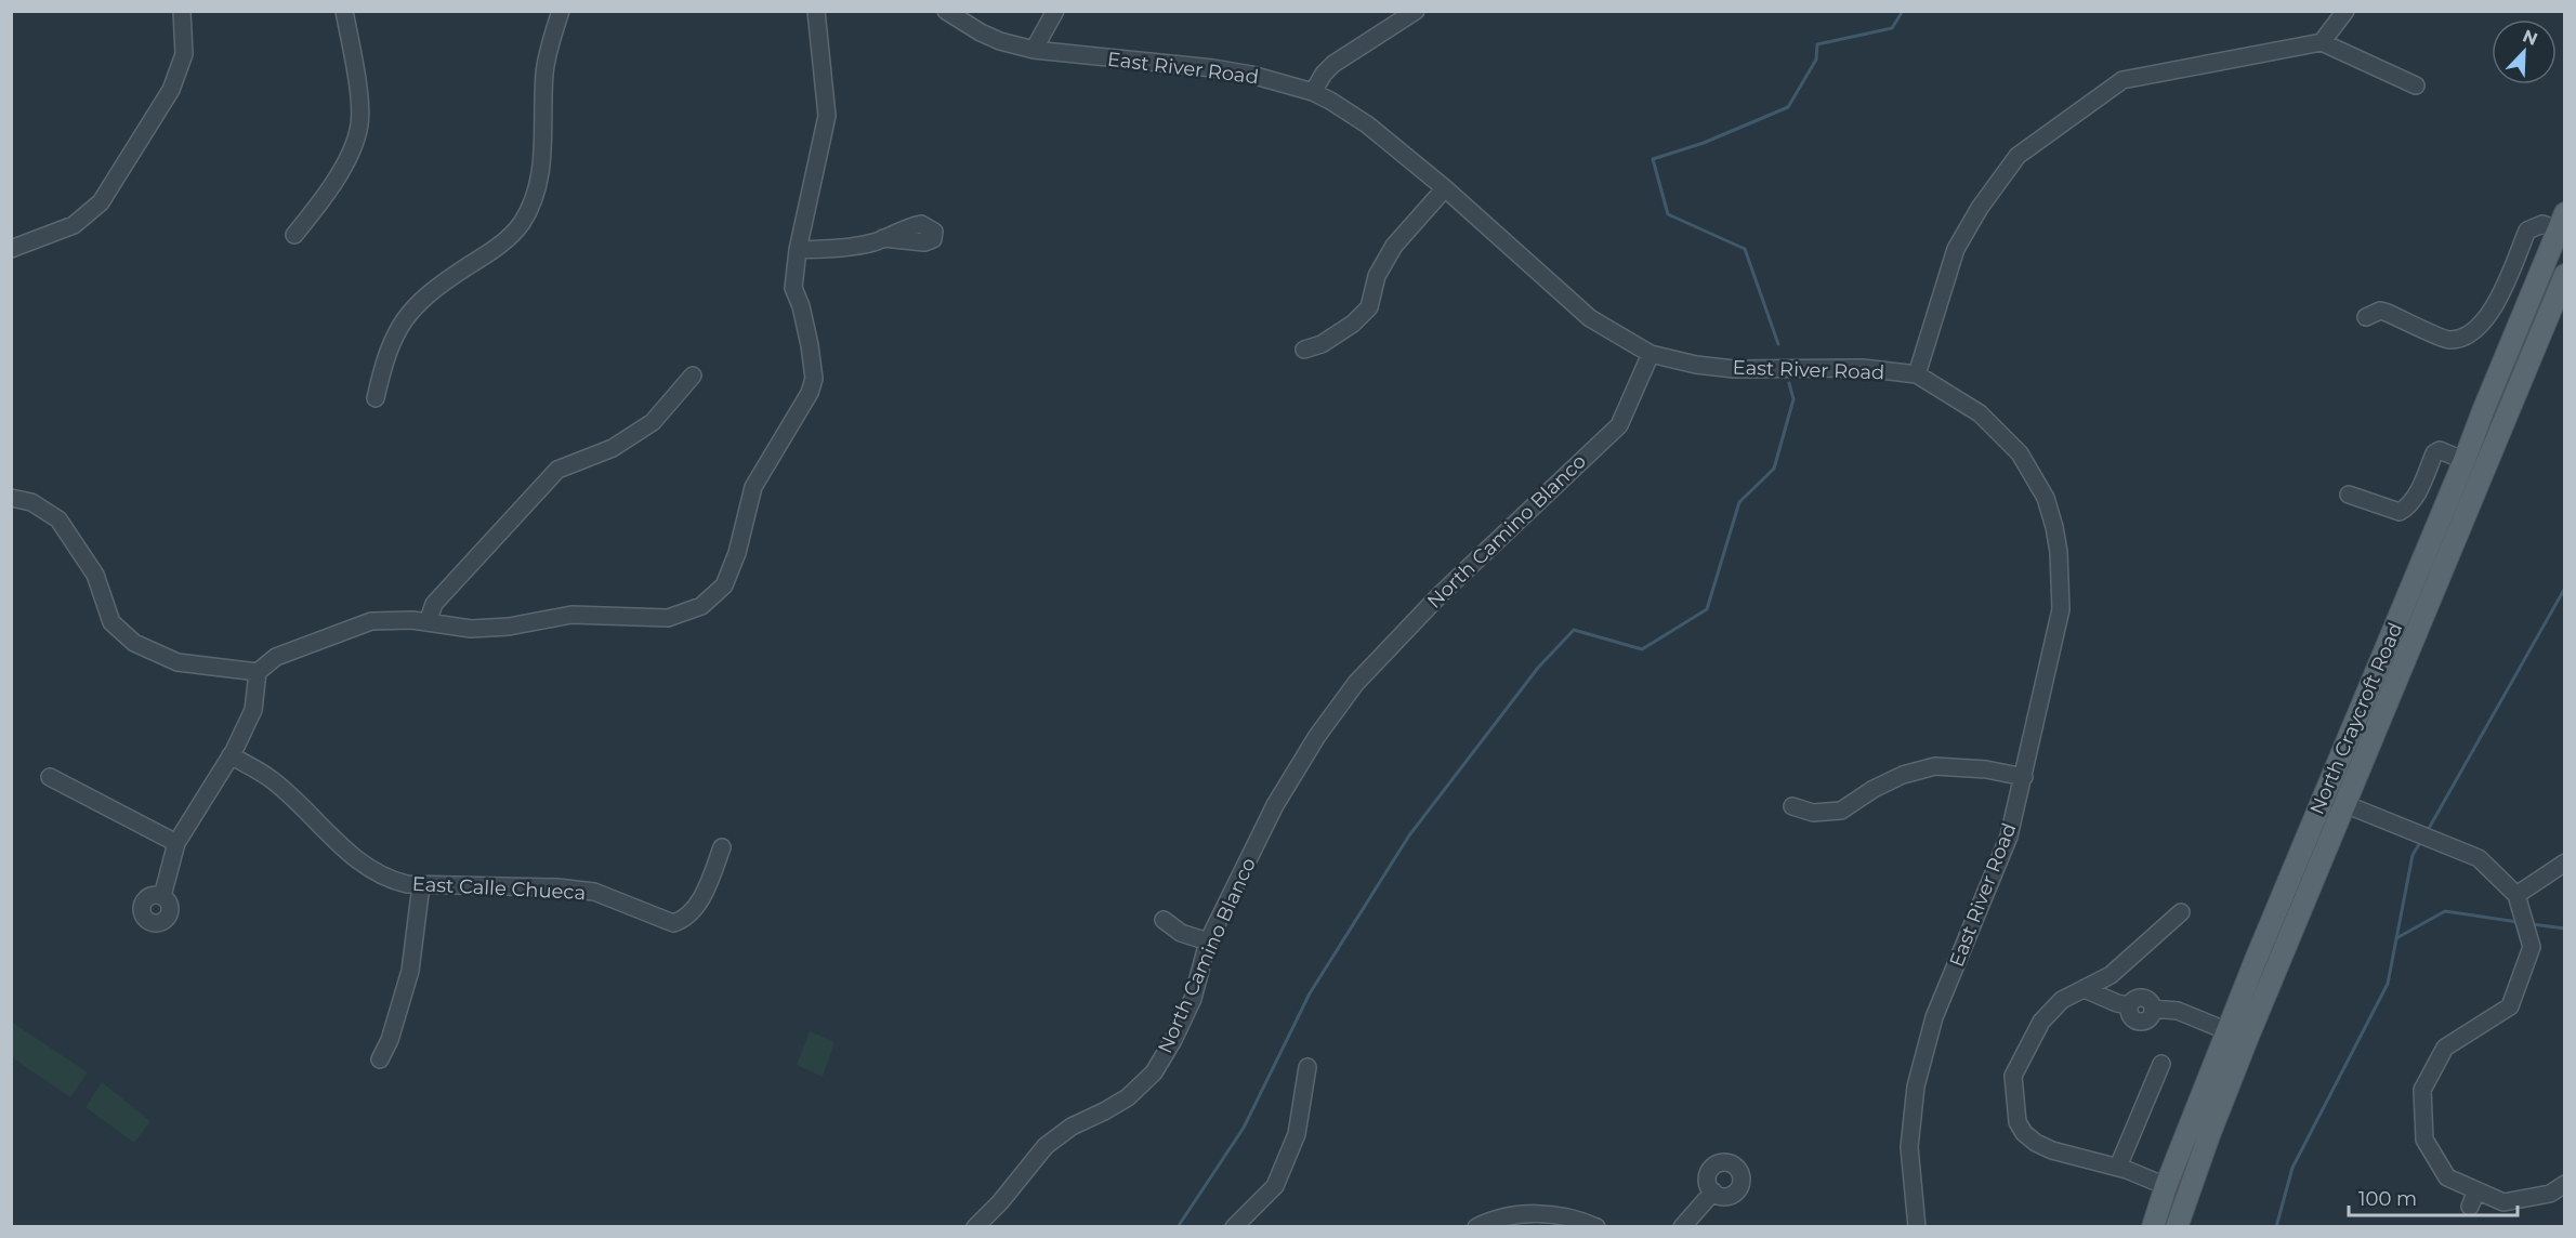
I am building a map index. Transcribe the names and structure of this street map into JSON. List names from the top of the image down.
{
  "streets": {
    "main road": ["North Craycroft Road"],
    "street": ["East River Road", "North Camino Blanco", "East Calle Chueca"]
  },
  "crossings": [
    ["East River Road", "North Camino Blanco"]
  ],
  "scale_bar": "100 m",
  "north": "top right"
}
